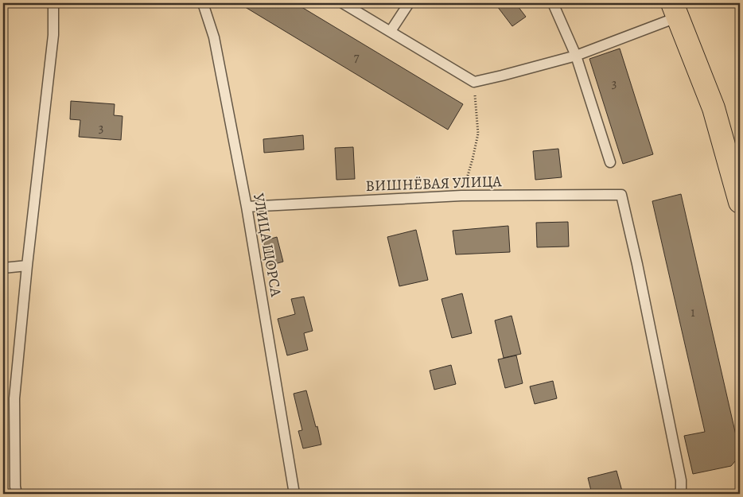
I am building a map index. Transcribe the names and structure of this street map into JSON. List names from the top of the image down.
{
  "streets": {
    "lane": ["ВИШНЁВАЯ УЛИЦА", "УЛИЦА ЩОРСА"]
  },
  "crossings": [
    ["ВИШНЁВАЯ УЛИЦА", "УЛИЦА ЩОРСА"]
  ],
  "house_numbers": [
    "7",
    "3",
    "3",
    "1"
  ]
}
